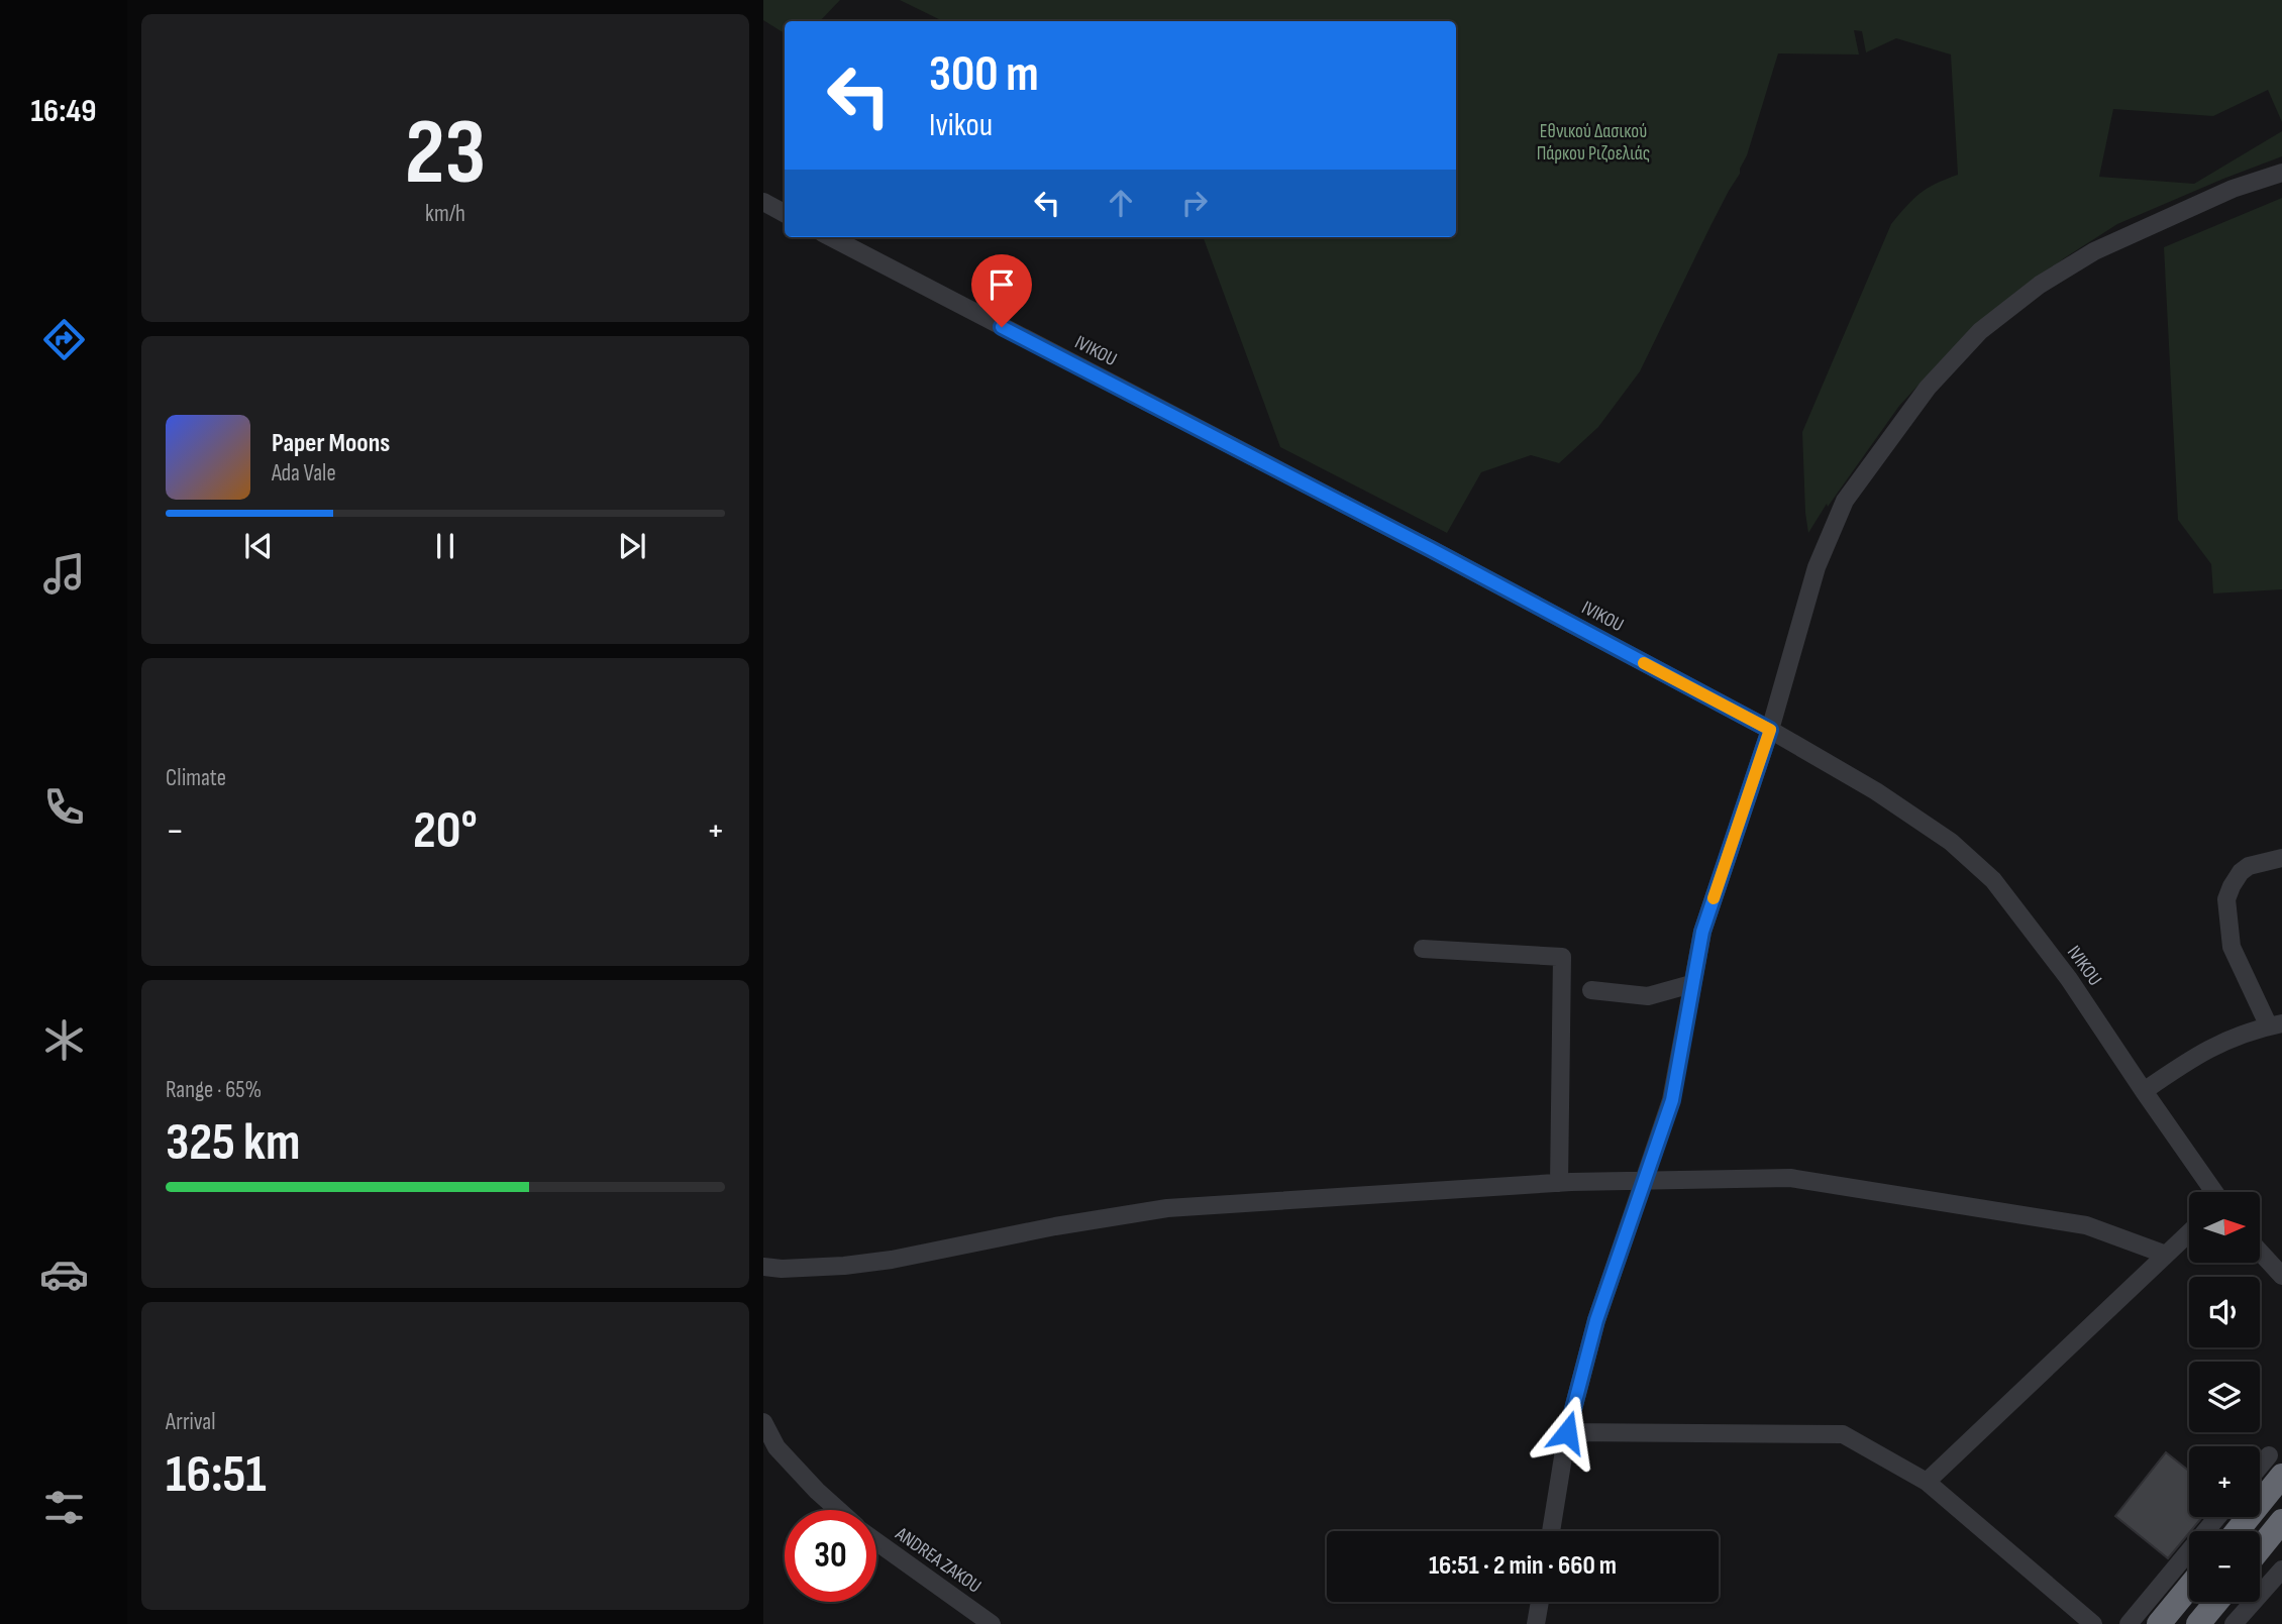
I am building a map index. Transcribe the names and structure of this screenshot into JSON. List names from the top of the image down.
{
  "streets": {
    "street": ["IVIKOU", "ANDREA ZAKOU"]
  },
  "parks": ["Εθνικού Δασικού Πάρκου Ριζοελιάς"],
  "north": "right",
  "page": {
    "tabs": "16:49",
    "tile": [
      ["23", "km/h"],
      "Climate",
      ["Range · 65%", "325 km"],
      ["Arrival", "16:51"]
    ],
    "turn": ["300 m", "Ivikou"],
    "song": ["Paper Moons", "Ada Vale"],
    "heat": ["−", "20°", "+"],
    "map_buttons": ["+", "−"],
    "limit": "30",
    "trip": "16:51 · 2 min · 660 m"
  }
}
